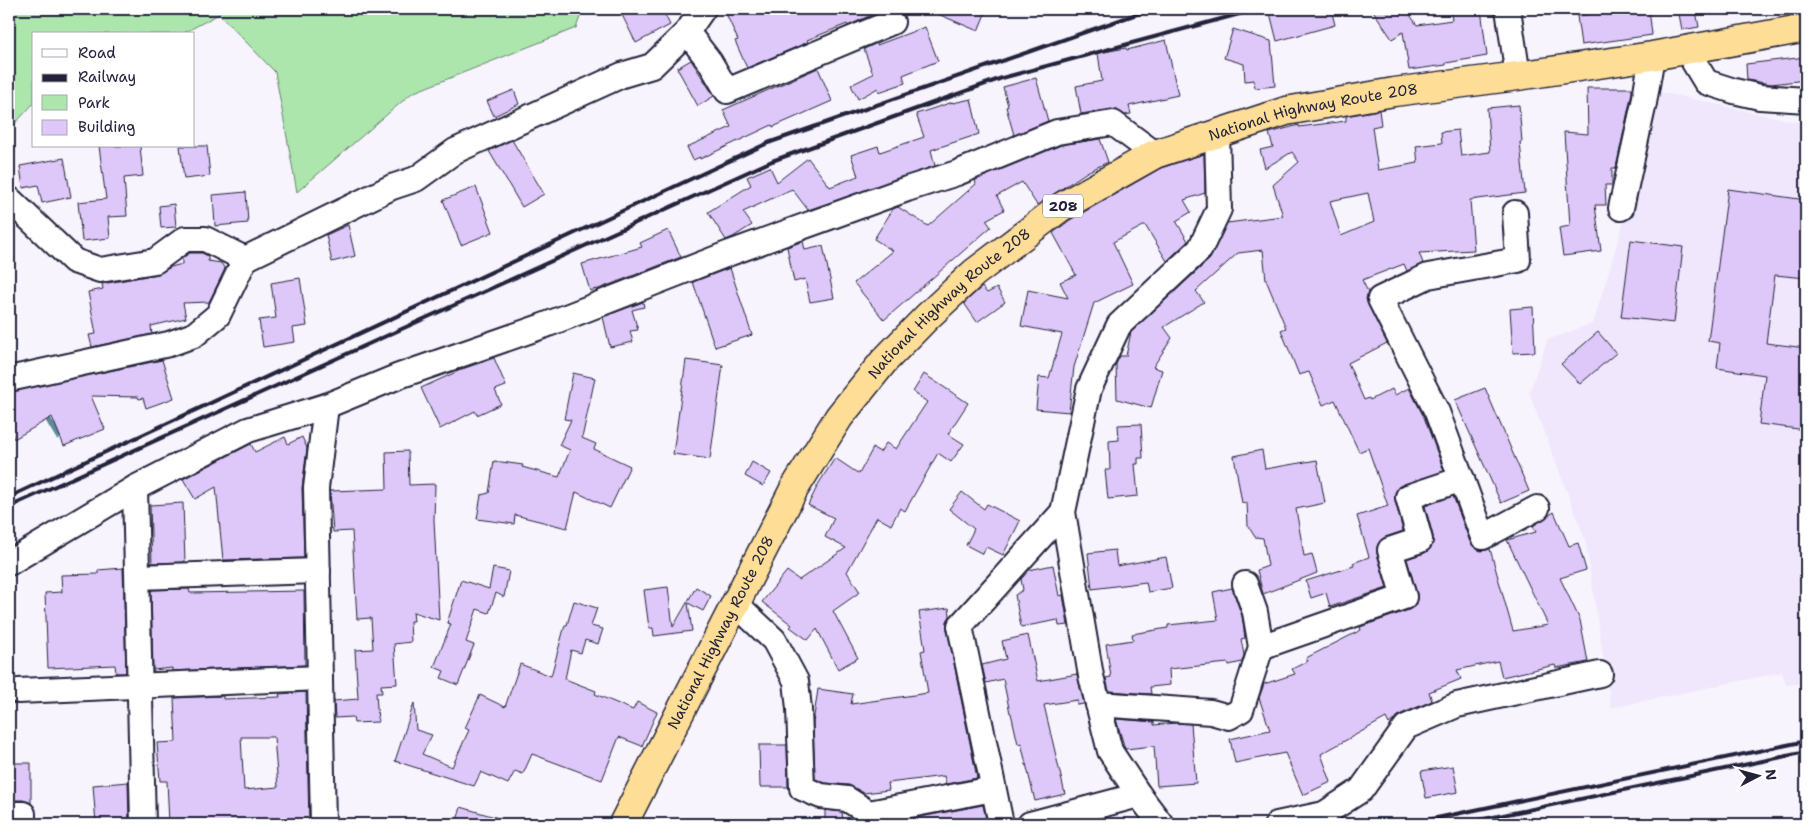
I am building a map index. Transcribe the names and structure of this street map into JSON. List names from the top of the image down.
{
  "streets": {
    "highway": ["National Highway Route 208", "208"]
  },
  "legend": [
    "Road",
    "Railway",
    "Park",
    "Building"
  ],
  "north": "right"
}
